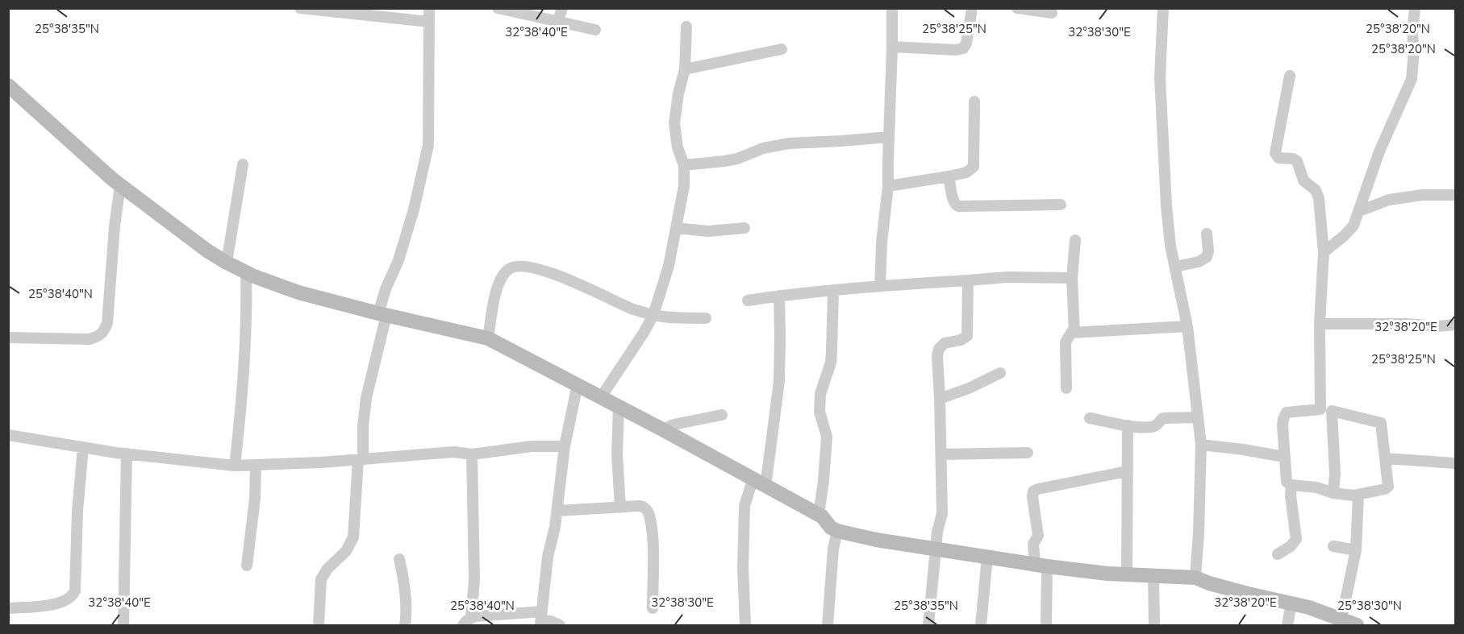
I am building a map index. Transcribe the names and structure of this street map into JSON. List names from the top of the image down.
{
  "coordinates": [
    "25°38'35\"N",
    "25°38'25\"N",
    "25°38'20\"N",
    "32°38'40\"E",
    "32°38'30\"E",
    "25°38'40\"N",
    "32°38'20\"E",
    "25°38'30\"N"
  ]
}
